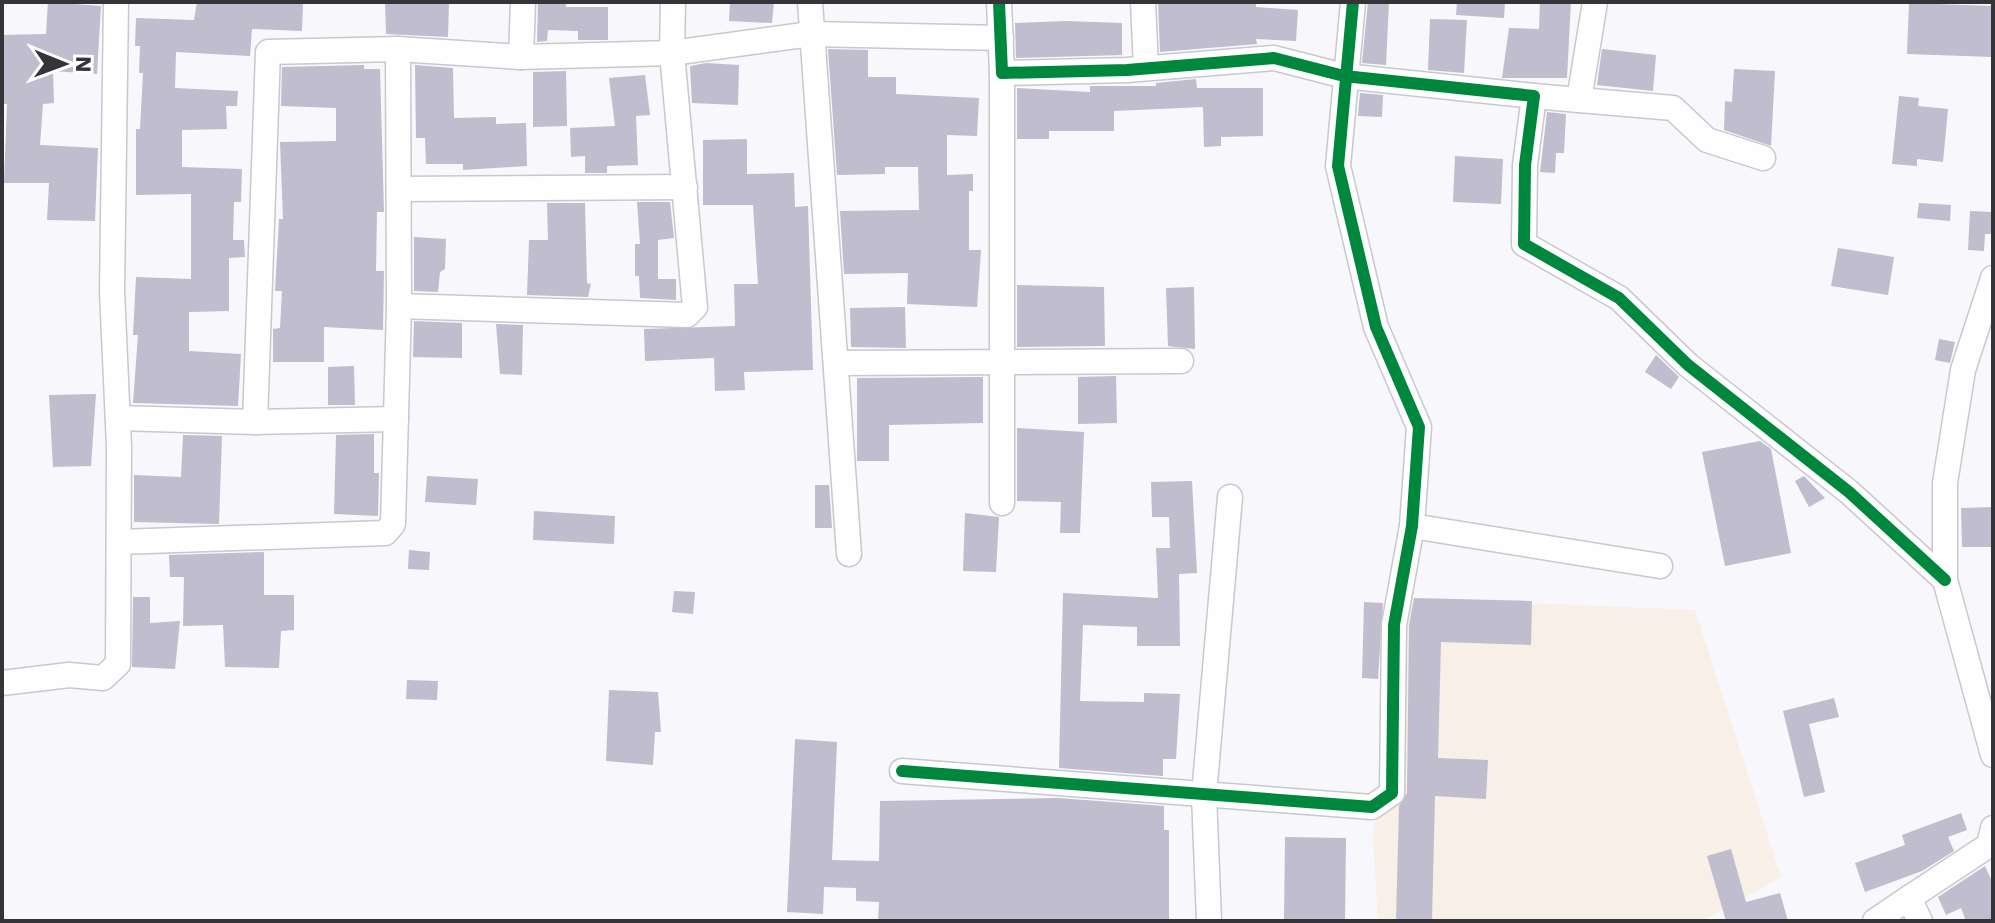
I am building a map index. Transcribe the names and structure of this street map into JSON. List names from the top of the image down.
{
  "north": "right"
}
